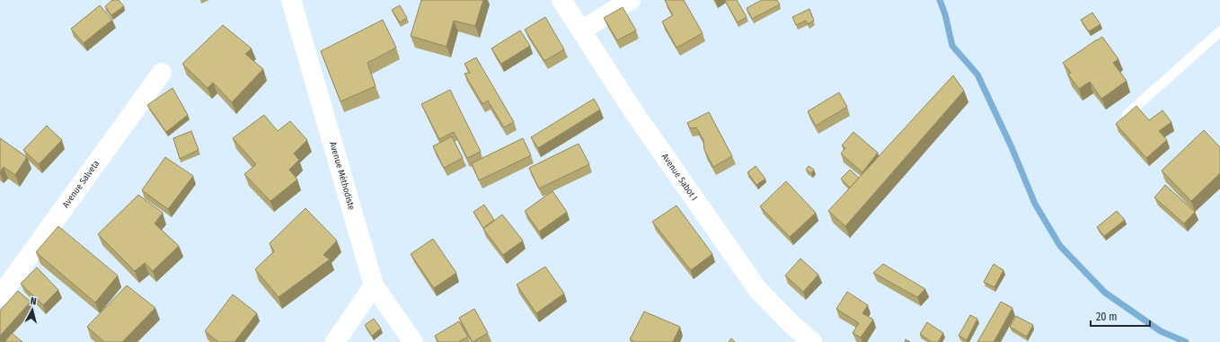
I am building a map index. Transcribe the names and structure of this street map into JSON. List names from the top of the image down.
{
  "streets": {
    "street": ["Avenue Méthodiste", "Avenue Sabot I", "Avenue Salveta"]
  },
  "scale_bar": "20 m",
  "north": "top"
}
